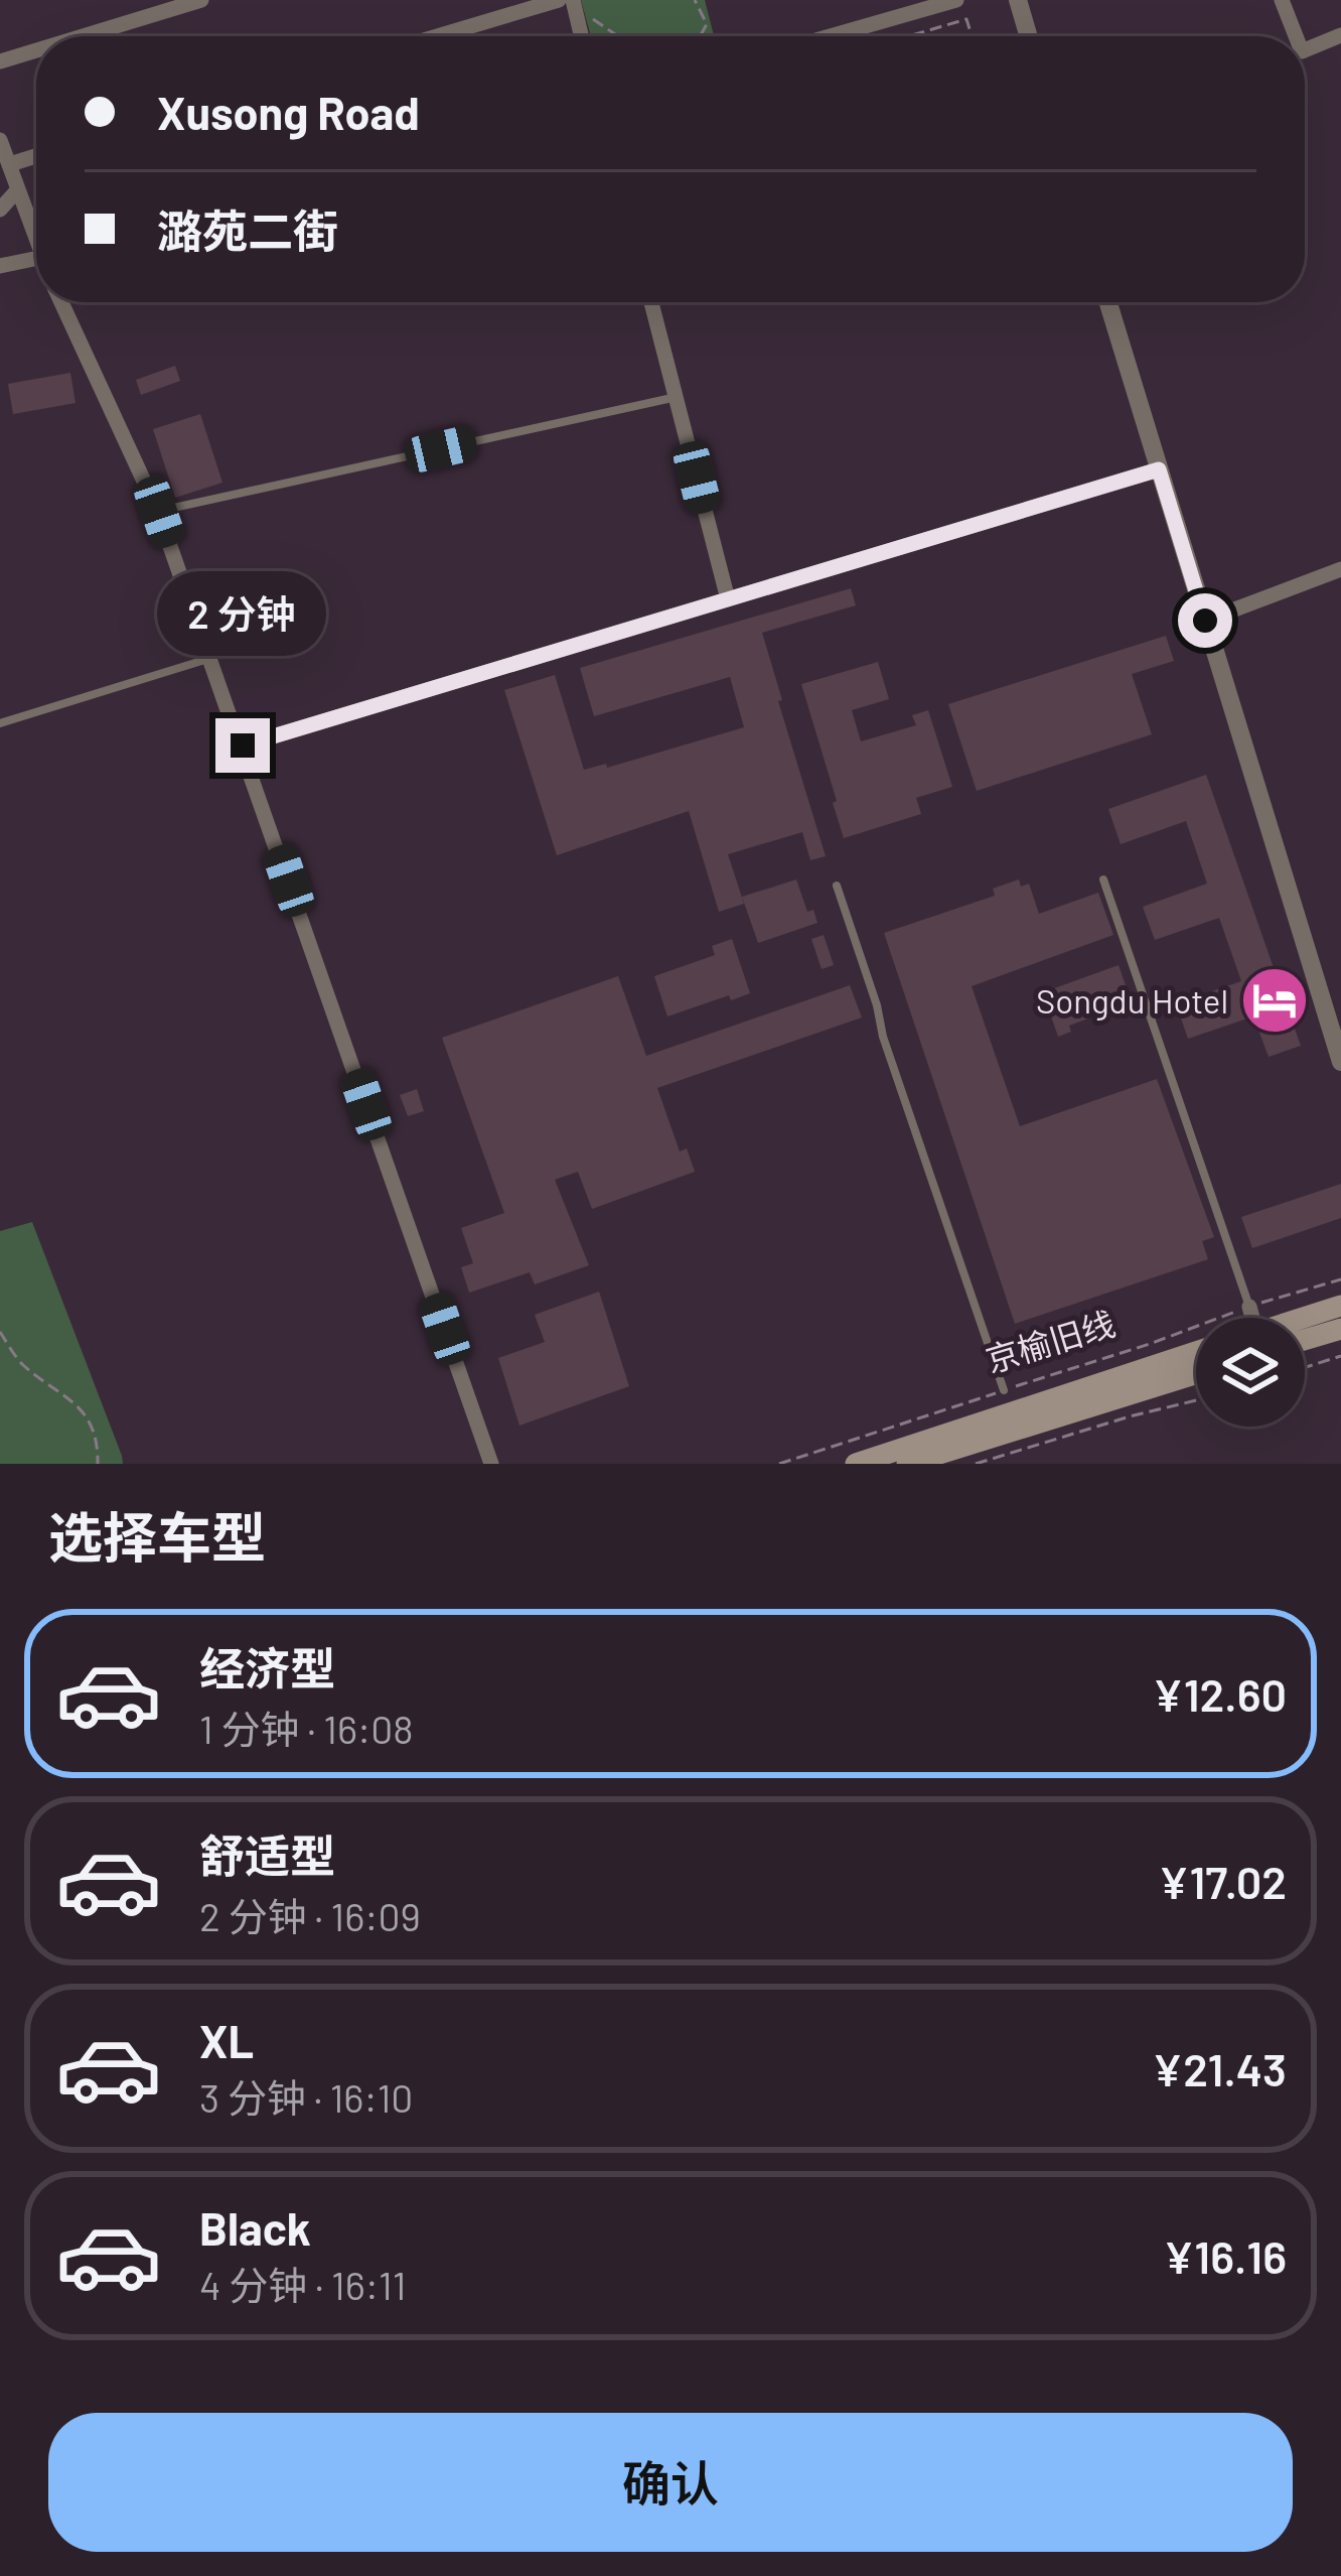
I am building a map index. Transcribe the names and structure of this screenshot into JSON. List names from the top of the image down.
{
  "streets": {
    "main road": ["京榆旧线"]
  },
  "places": {
    "hotel": ["Songdu Hotel"]
  },
  "page": {
    "banner": ["Xusong Road", "潞苑二街"],
    "bubble": "2 分钟",
    "heading": "选择车型",
    "list": [
      {
        "name": "经济型",
        "note": "1 分钟 · 16:08",
        "value": "¥12.60"
      },
      {
        "name": "舒适型",
        "note": "2 分钟 · 16:09",
        "value": "¥17.02"
      },
      {
        "name": "XL",
        "note": "3 分钟 · 16:10",
        "value": "¥21.43"
      },
      {
        "name": "Black",
        "note": "4 分钟 · 16:11",
        "value": "¥16.16"
      }
    ],
    "buttons": "确认"
  }
}
